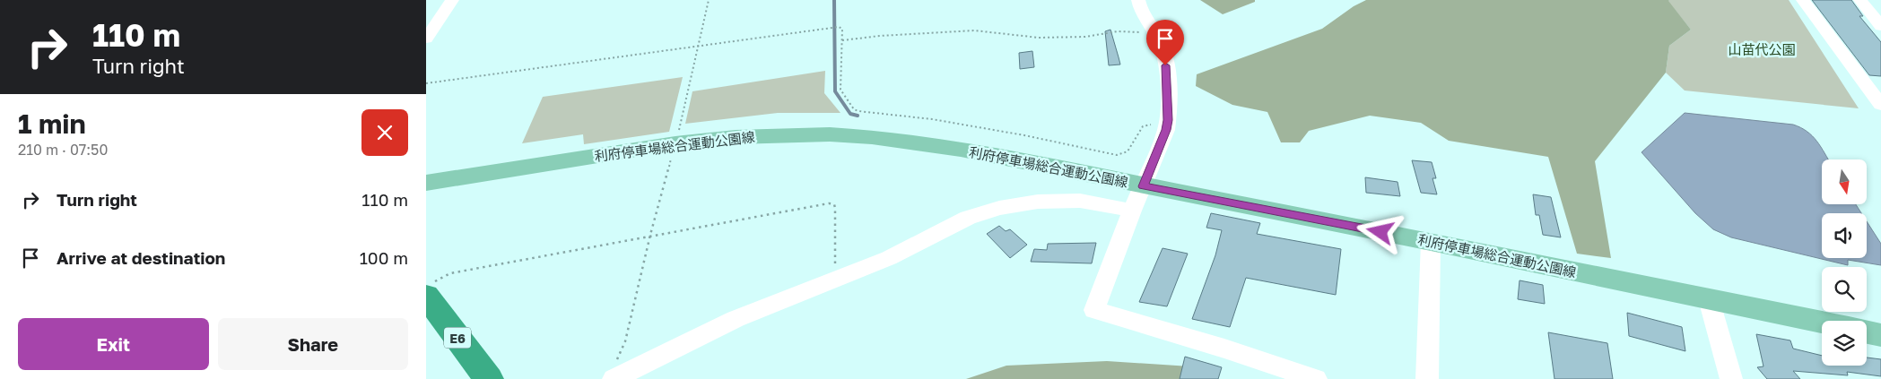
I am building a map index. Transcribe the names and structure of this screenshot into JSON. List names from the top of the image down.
{
  "streets": {
    "highway": ["E6"],
    "main road": ["利府停車場総合運動公園線"]
  },
  "parks": ["山苗代公園"],
  "north": "bottom",
  "page": {
    "turn": ["110 m", "Turn right"],
    "heading": ["1 min", "210 m · 07:50"],
    "list": [
      {
        "name": "Turn right",
        "value": "110 m"
      },
      {
        "name": "Arrive at destination",
        "value": "100 m"
      }
    ],
    "buttons": ["Exit", "Share"]
  }
}
